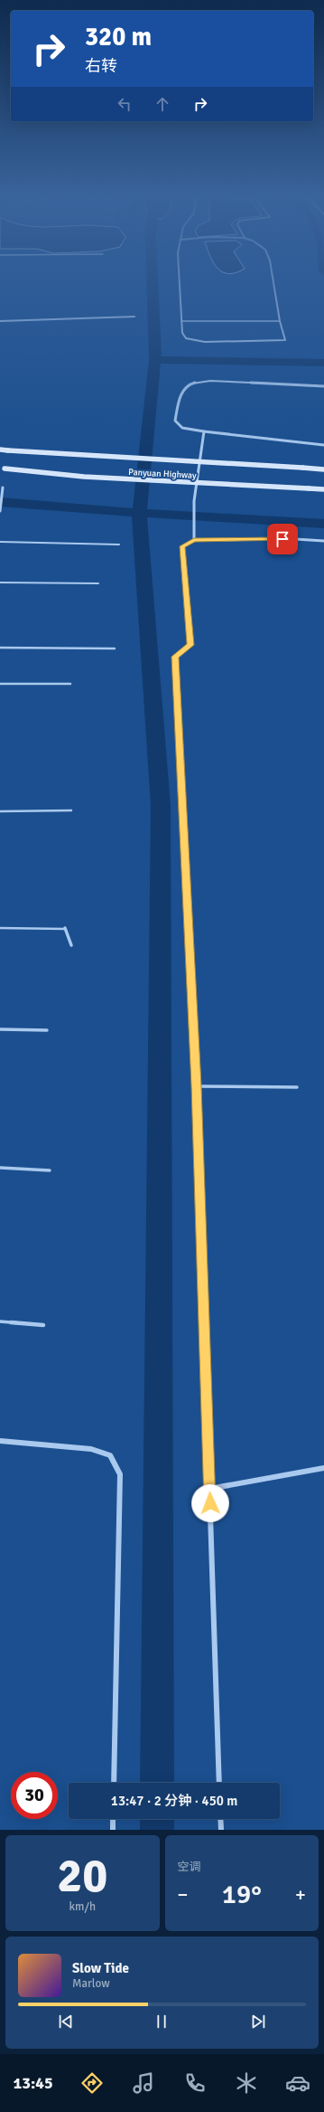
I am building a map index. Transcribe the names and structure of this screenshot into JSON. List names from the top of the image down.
{
  "streets": {
    "main road": ["Panyuan Highway"]
  },
  "page": {
    "turn": ["320 m", "右转"],
    "limit": "30",
    "trip": "13:47 · 2 分钟 · 450 m",
    "tile": [
      ["20", "km/h"],
      "空调"
    ],
    "heat": ["−", "19°", "+"],
    "song": ["Slow Tide", "Marlow"],
    "tabs": "13:45"
  }
}
